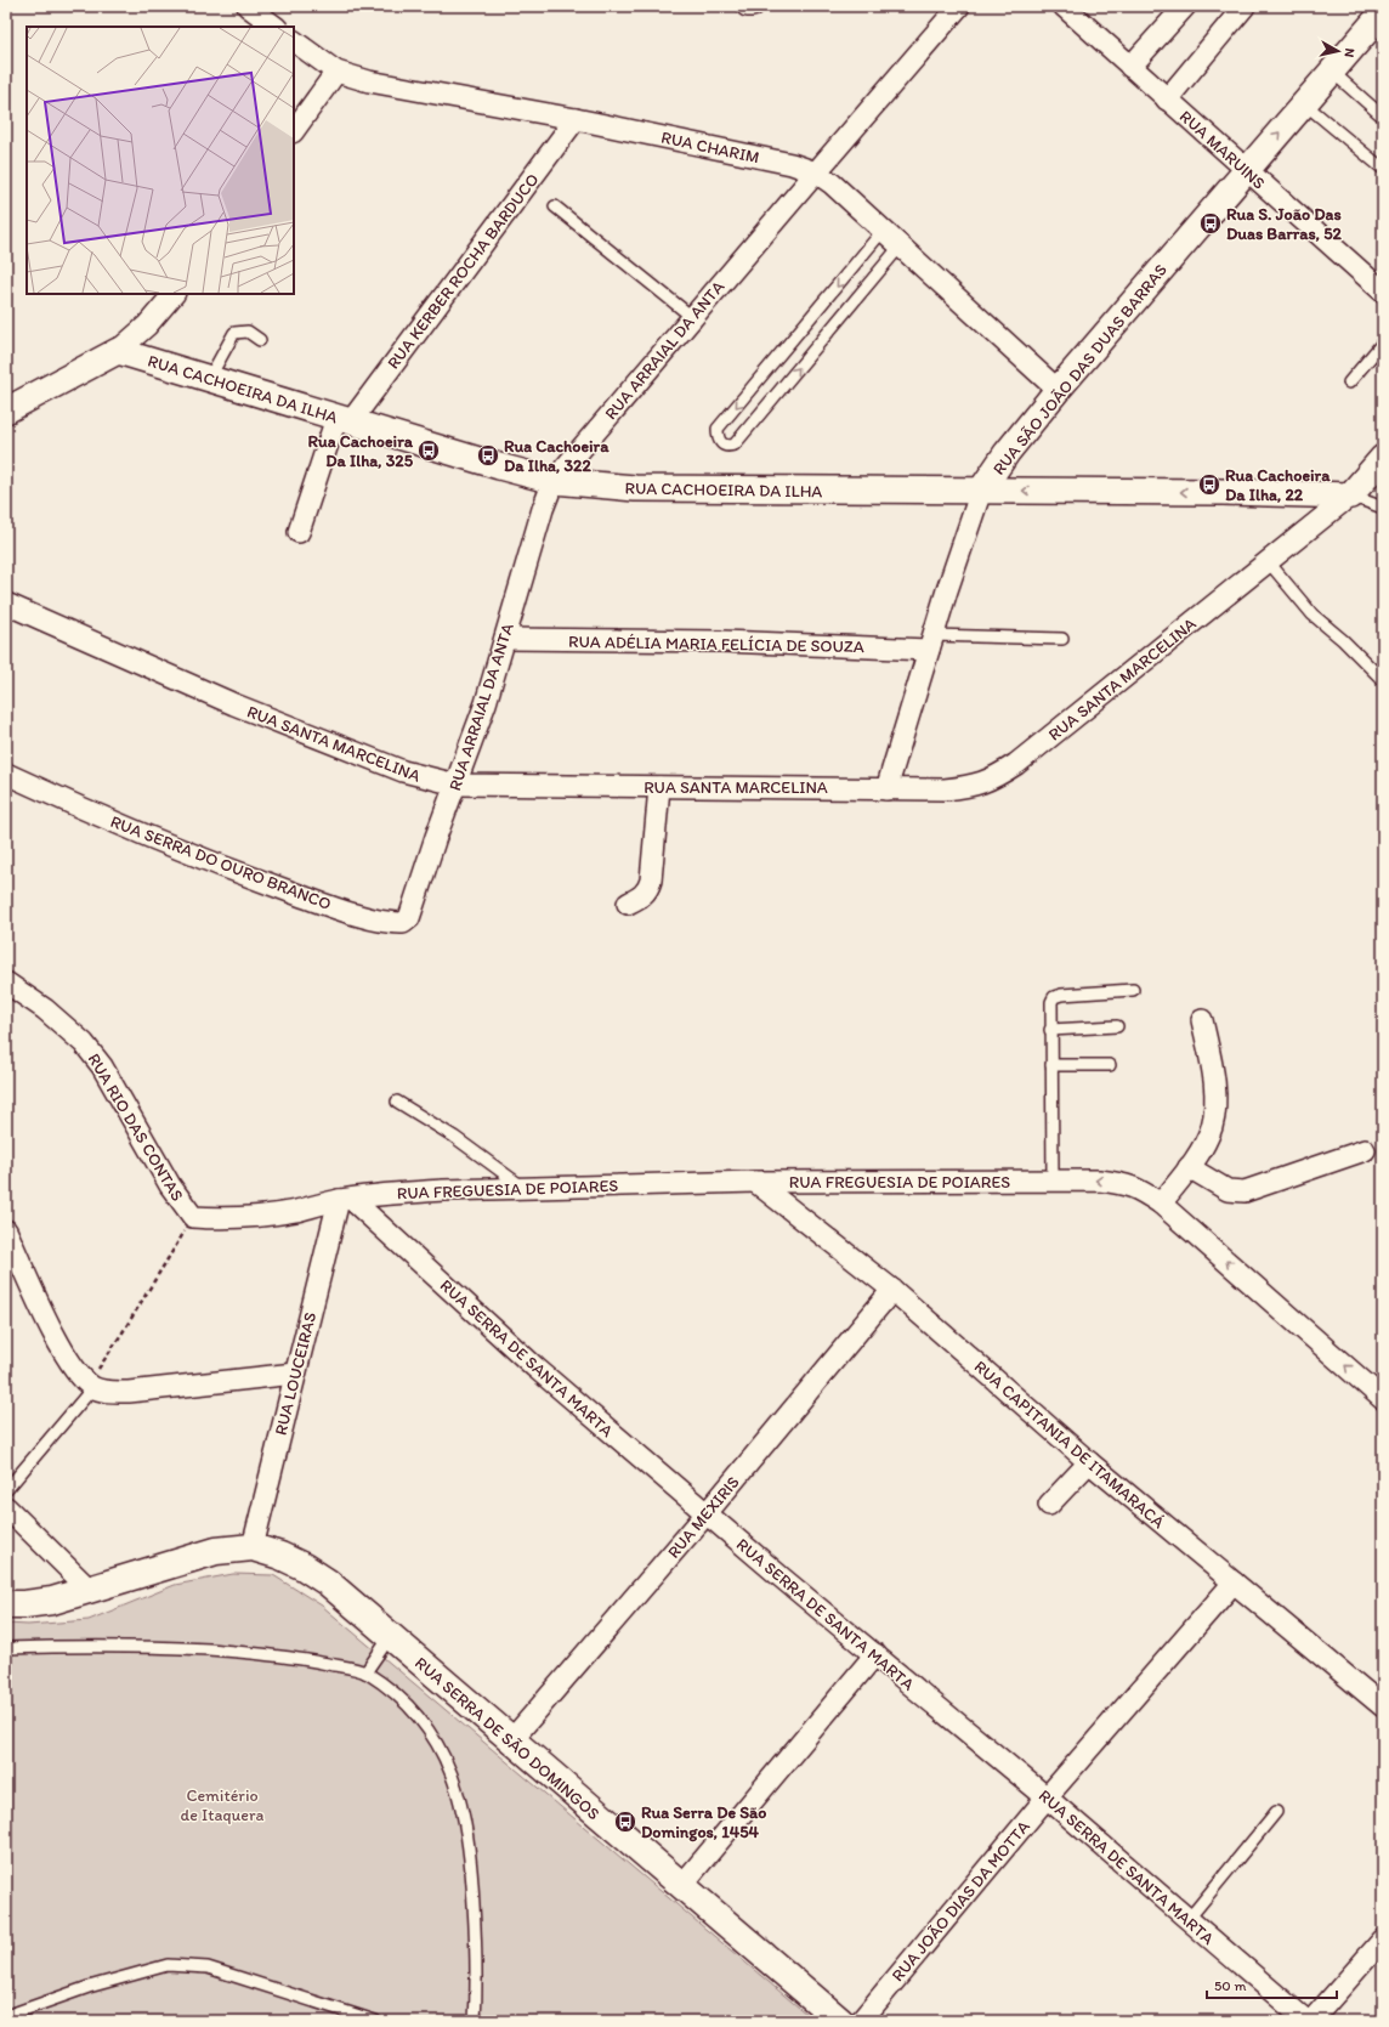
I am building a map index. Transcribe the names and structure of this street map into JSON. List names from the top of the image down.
{
  "streets": {
    "main road": ["RUA SERRA DE SÃO DOMINGOS"],
    "street": [
      "RUA CHARIM",
      "RUA MARUINS",
      "RUA KERBER ROCHA BARDUCO",
      "RUA ARRAIAL DA ANTA",
      "RUA SÃO JOÃO DAS DUAS BARRAS",
      "RUA CACHOEIRA DA ILHA",
      "RUA ADÉLIA MARIA FELÍCIA DE SOUZA",
      "RUA SANTA MARCELINA",
      "RUA SERRA DO OURO BRANCO",
      "RUA RIO DAS CONTAS",
      "RUA FREGUESIA DE POIARES",
      "RUA SERRA DE SANTA MARTA",
      "RUA LOUCEIRAS",
      "RUA CAPITANIA DE ITAMARACÁ",
      "RUA MEXIRIS",
      "RUA JOÃO DIAS DA MOTTA"
    ]
  },
  "crossings": [
    ["RUA CHARIM", "RUA KERBER ROCHA BARDUCO"],
    ["RUA CHARIM", "RUA ARRAIAL DA ANTA"],
    ["RUA CHARIM", "RUA SÃO JOÃO DAS DUAS BARRAS"],
    ["RUA MARUINS", "RUA SÃO JOÃO DAS DUAS BARRAS"],
    ["RUA KERBER ROCHA BARDUCO", "RUA CACHOEIRA DA ILHA"],
    ["RUA ARRAIAL DA ANTA", "RUA CACHOEIRA DA ILHA"],
    ["RUA ARRAIAL DA ANTA", "RUA ADÉLIA MARIA FELÍCIA DE SOUZA"],
    ["RUA ARRAIAL DA ANTA", "RUA SANTA MARCELINA"],
    ["RUA ARRAIAL DA ANTA", "RUA SERRA DO OURO BRANCO"],
    ["RUA SÃO JOÃO DAS DUAS BARRAS", "RUA CACHOEIRA DA ILHA"],
    ["RUA SÃO JOÃO DAS DUAS BARRAS", "RUA ADÉLIA MARIA FELÍCIA DE SOUZA"],
    ["RUA SÃO JOÃO DAS DUAS BARRAS", "RUA SANTA MARCELINA"],
    ["RUA CACHOEIRA DA ILHA", "RUA SANTA MARCELINA"],
    ["RUA RIO DAS CONTAS", "RUA FREGUESIA DE POIARES"],
    ["RUA RIO DAS CONTAS", "RUA SERRA DE SANTA MARTA"],
    ["RUA RIO DAS CONTAS", "RUA LOUCEIRAS"],
    ["RUA FREGUESIA DE POIARES", "RUA SERRA DE SANTA MARTA"],
    ["RUA FREGUESIA DE POIARES", "RUA LOUCEIRAS"],
    ["RUA FREGUESIA DE POIARES", "RUA CAPITANIA DE ITAMARACÁ"],
    ["RUA SERRA DE SANTA MARTA", "RUA LOUCEIRAS"],
    ["RUA SERRA DE SANTA MARTA", "RUA MEXIRIS"],
    ["RUA SERRA DE SANTA MARTA", "RUA JOÃO DIAS DA MOTTA"],
    ["RUA LOUCEIRAS", "RUA SERRA DE SÃO DOMINGOS"],
    ["RUA CAPITANIA DE ITAMARACÁ", "RUA MEXIRIS"],
    ["RUA CAPITANIA DE ITAMARACÁ", "RUA JOÃO DIAS DA MOTTA"],
    ["RUA MEXIRIS", "RUA SERRA DE SÃO DOMINGOS"]
  ],
  "one_way": ["RUA FREGUESIA DE POIARES"],
  "parks": ["Cemitério de Itaquera"],
  "places": {
    "bus stop": [
      "Rua S. João Das Duas Barras, 52",
      "Rua Cachoeira Da Ilha, 325",
      "Rua Cachoeira Da Ilha, 322",
      "Rua Cachoeira Da Ilha, 22",
      "Rua Serra De São Domingos, 1454"
    ]
  },
  "scale_bar": "50 m",
  "north": "right"
}
